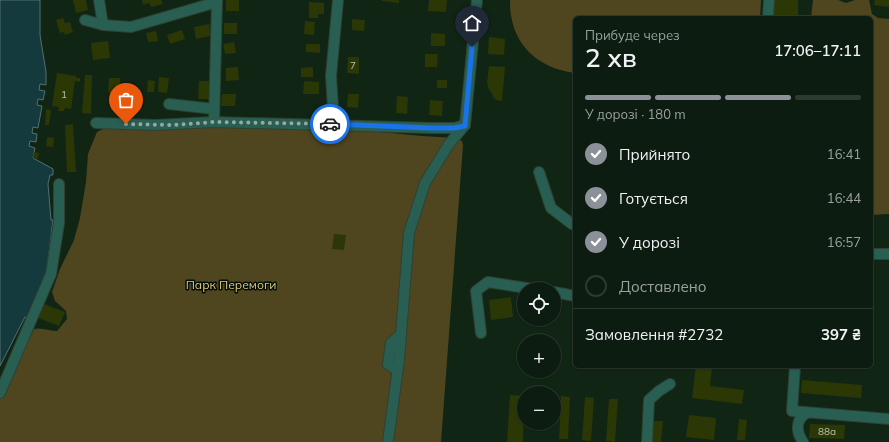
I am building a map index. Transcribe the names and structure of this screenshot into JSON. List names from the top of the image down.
{
  "parks": ["Парк Перемоги"],
  "house_numbers": ["7", "1", "88а"],
  "page": {
    "heading": ["2 хв", "Прибуде через", "17:06–17:11"],
    "panel": ["Замовлення #2732", "397 ₴"],
    "bar": "У дорозі · 180 m",
    "list": [
      ["Прийнято", "16:41"],
      ["Готується", "16:44"],
      ["У дорозі", "16:57"],
      "Доставлено"
    ],
    "map_buttons": ["+", "−"]
  }
}
